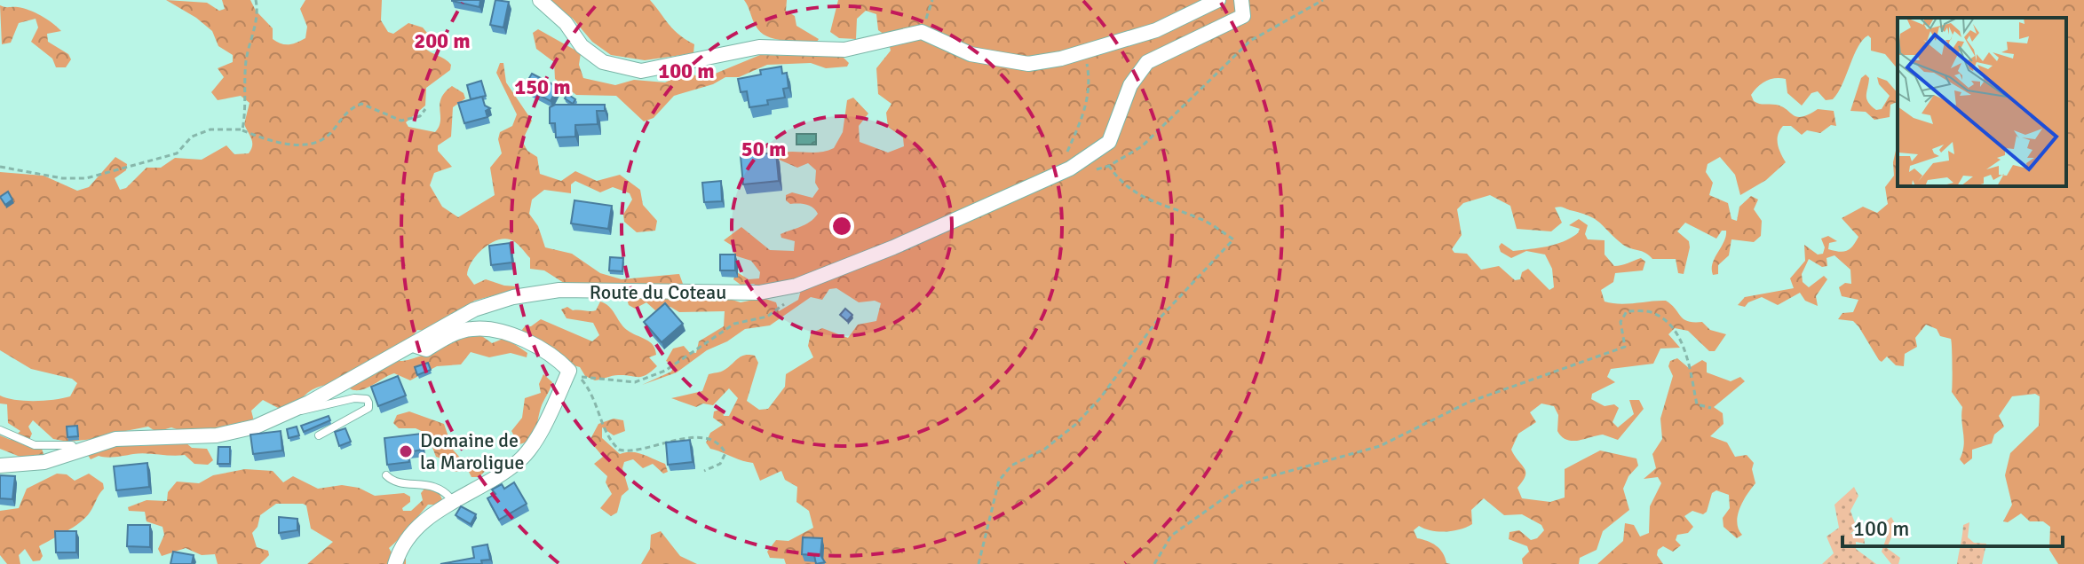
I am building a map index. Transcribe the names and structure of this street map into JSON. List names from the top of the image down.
{
  "streets": {
    "street": ["Route du Coteau"]
  },
  "places": ["Domaine de la Maroligue"],
  "scale_bar": "100 m",
  "rings": [
    "200 m",
    "100 m",
    "150 m",
    "50 m"
  ]
}
